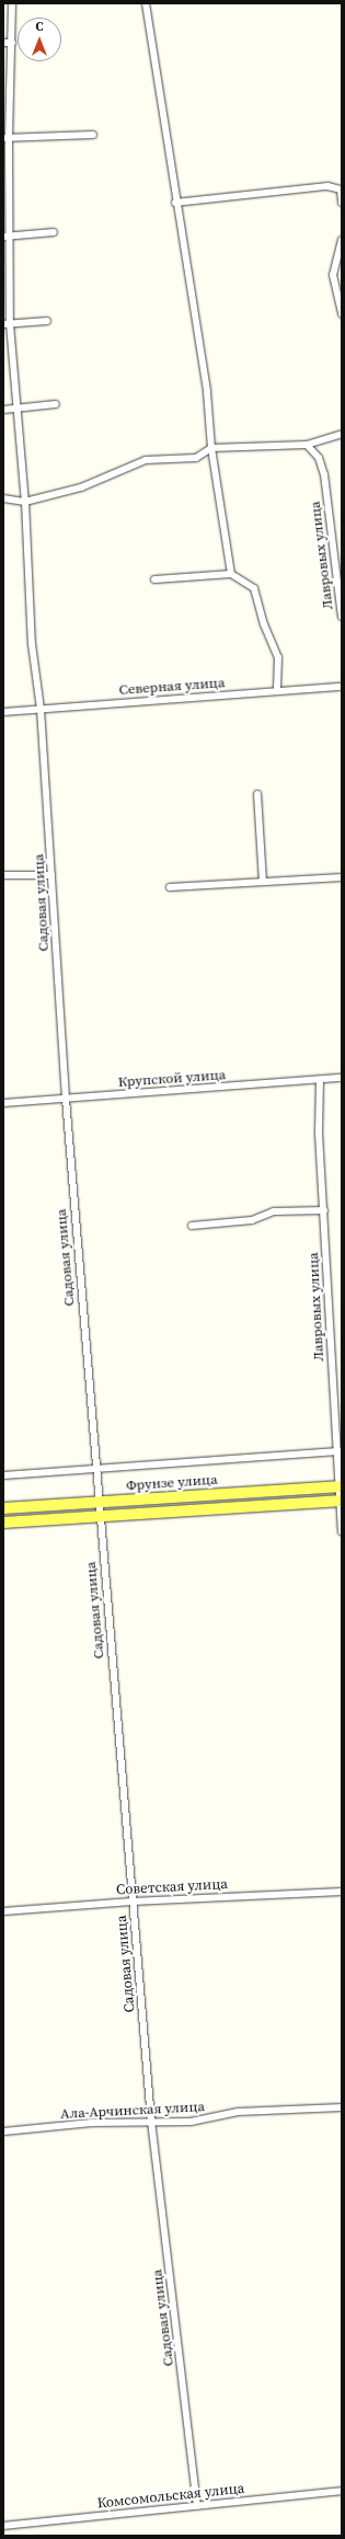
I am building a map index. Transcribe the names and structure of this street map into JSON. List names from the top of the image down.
{
  "streets": {
    "main road": ["Фрунзе улица"],
    "street": [
      "Лавровых улица",
      "Северная улица",
      "Садовая улица",
      "Крупской улица",
      "Советская улица",
      "Ала-Арчинская улица",
      "Комсомольская улица"
    ]
  },
  "crossings": [
    ["Лавровых улица", "Крупской улица"],
    ["Лавровых улица", "Фрунзе улица"],
    ["Северная улица", "Садовая улица"],
    ["Садовая улица", "Крупской улица"],
    ["Садовая улица", "Фрунзе улица"],
    ["Садовая улица", "Советская улица"],
    ["Садовая улица", "Ала-Арчинская улица"],
    ["Садовая улица", "Комсомольская улица"]
  ],
  "north": "top"
}
